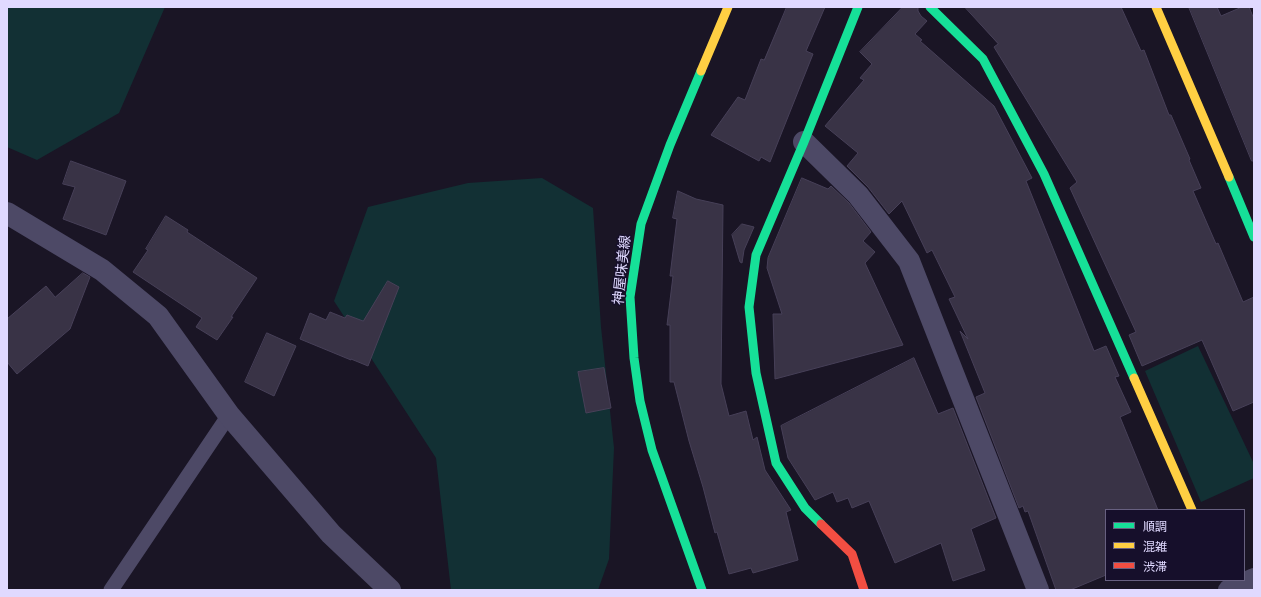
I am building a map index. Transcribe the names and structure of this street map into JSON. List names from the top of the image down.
{
  "streets": {
    "street": ["神屋味美線"]
  },
  "legend": ["順調", "混雑", "渋滞"]
}
